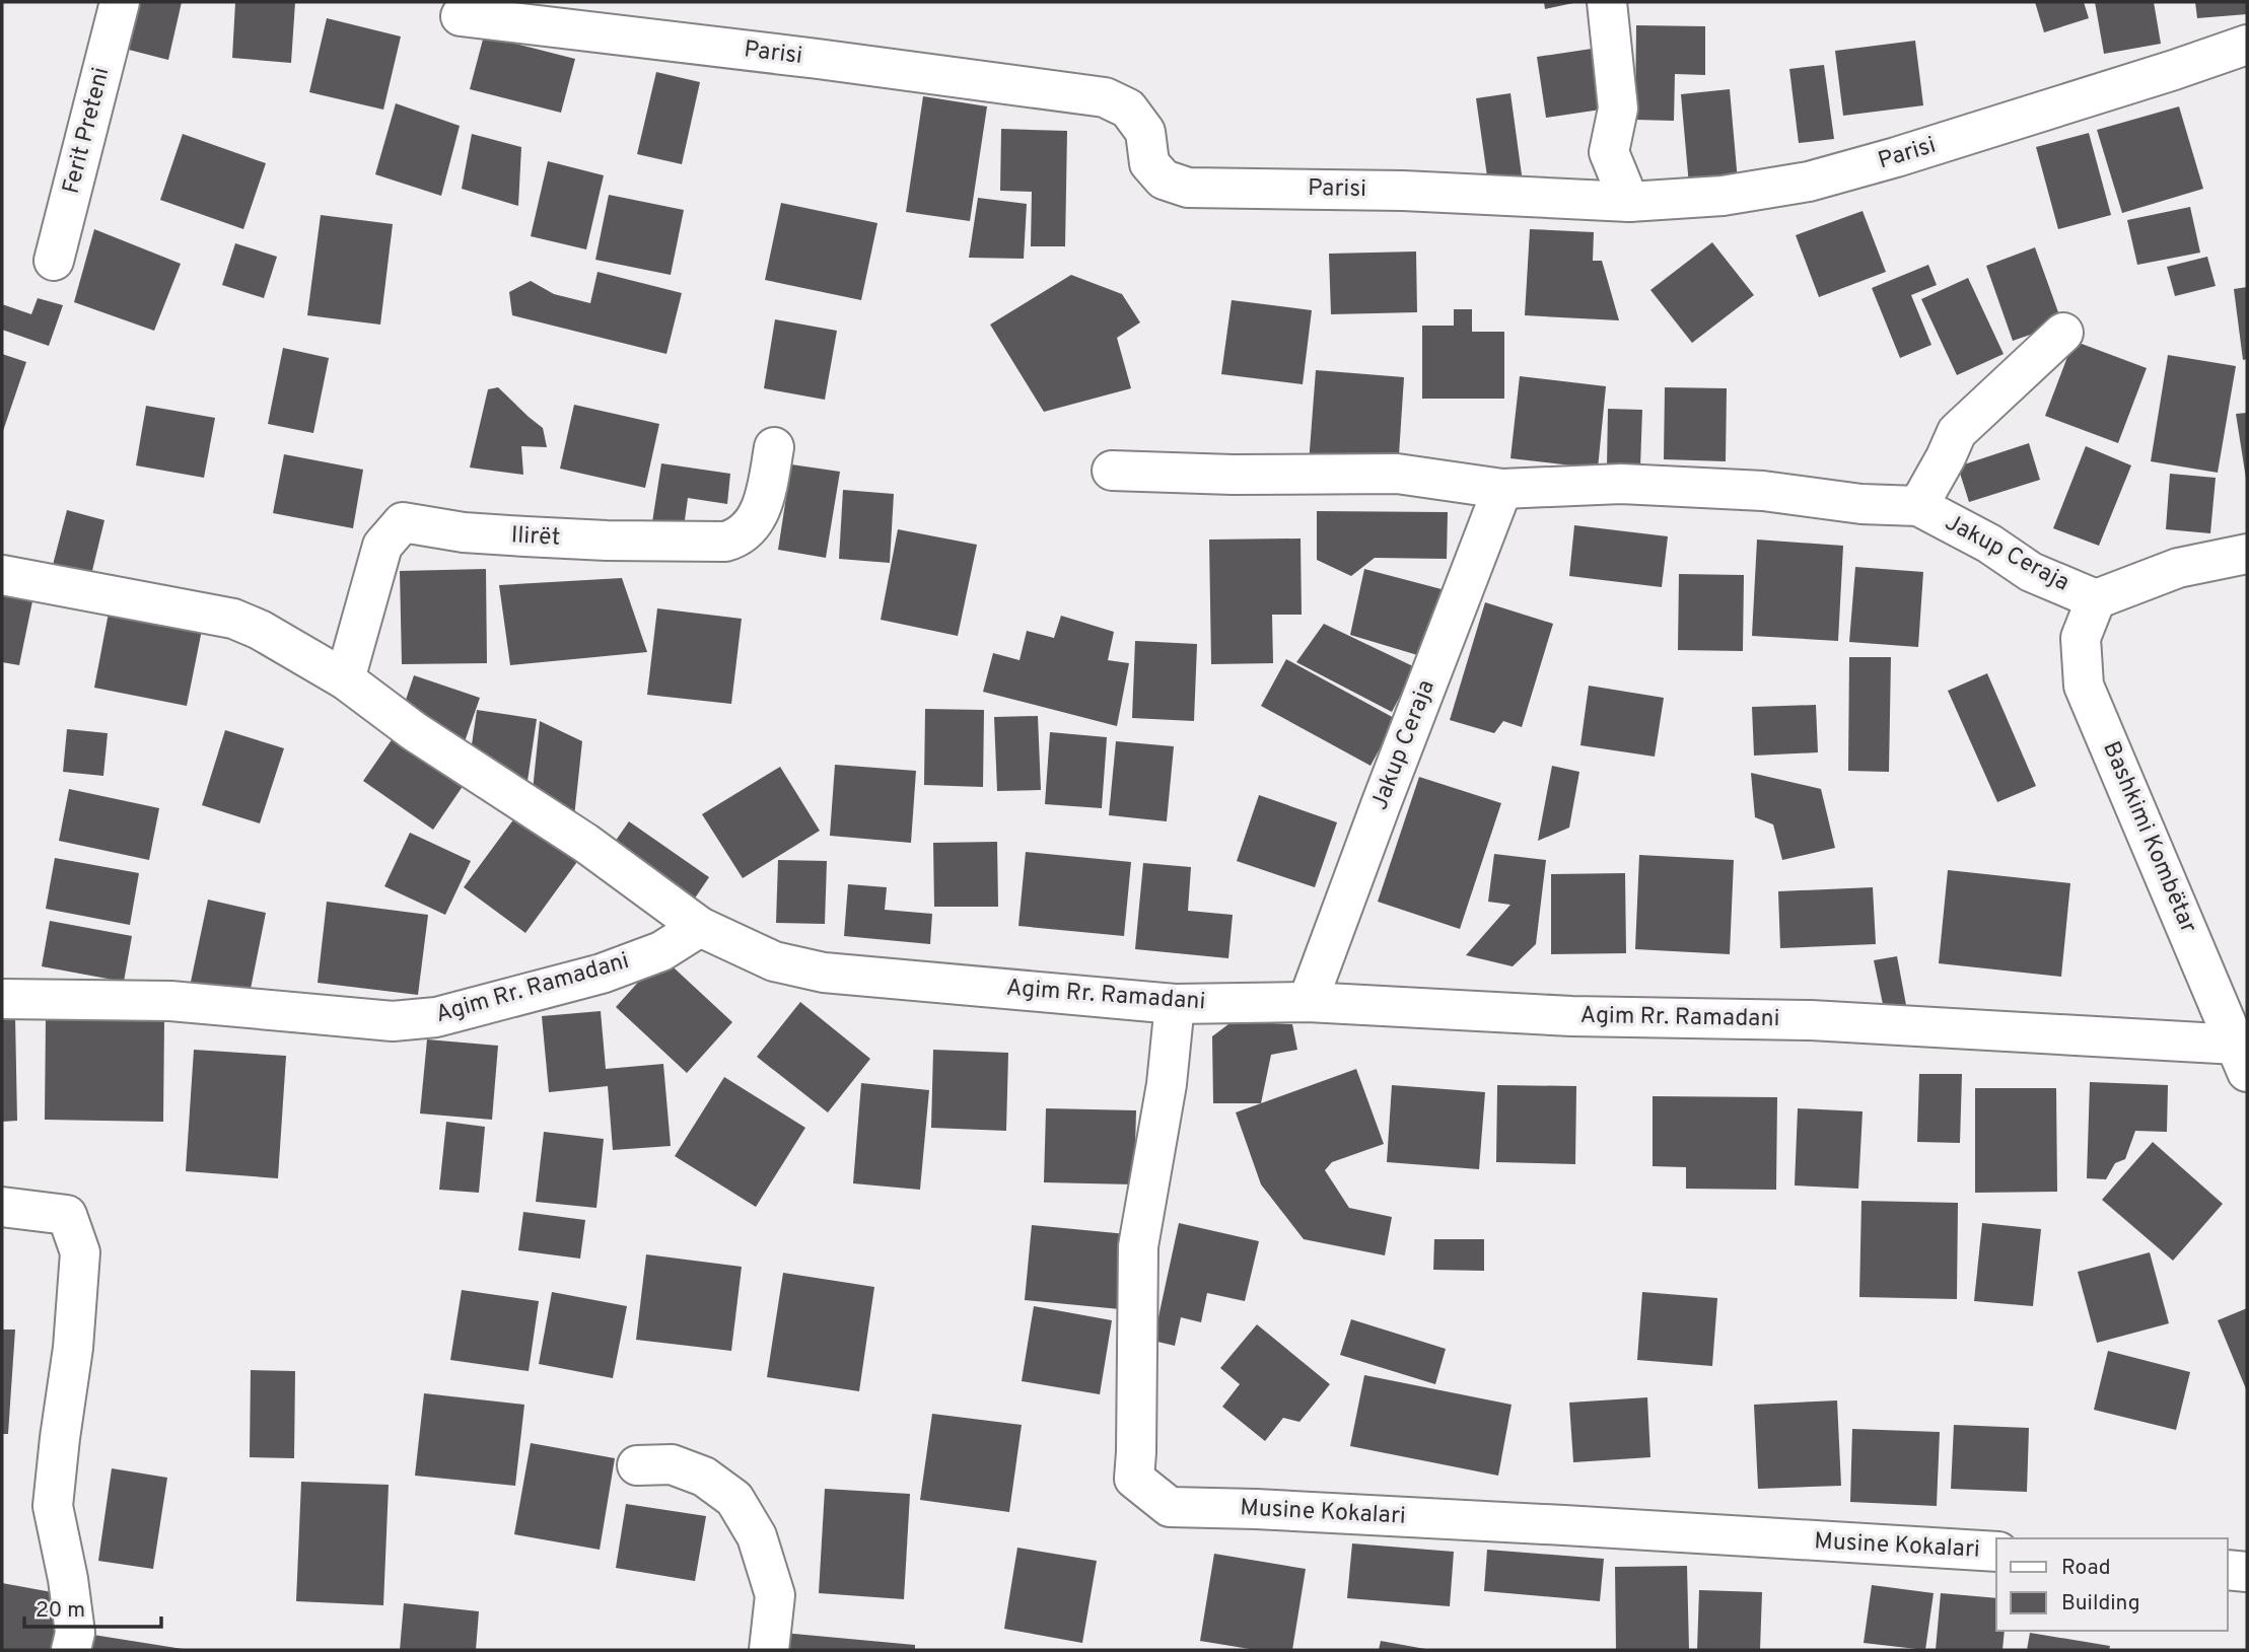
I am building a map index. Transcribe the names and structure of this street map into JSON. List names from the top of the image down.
{
  "streets": {
    "street": [
      "Parisi",
      "Ferit Preteni",
      "Ilirët",
      "Jakup Ceraja",
      "Bashkimi Kombëtar",
      "Agim Rr. Ramadani",
      "Musine Kokalari"
    ]
  },
  "crossings": [
    ["Jakup Ceraja", "Bashkimi Kombëtar"],
    ["Jakup Ceraja", "Agim Rr. Ramadani"],
    ["Bashkimi Kombëtar", "Agim Rr. Ramadani"],
    ["Agim Rr. Ramadani", "Musine Kokalari"]
  ],
  "legend": ["Road", "Building"],
  "scale_bar": "20 m"
}
